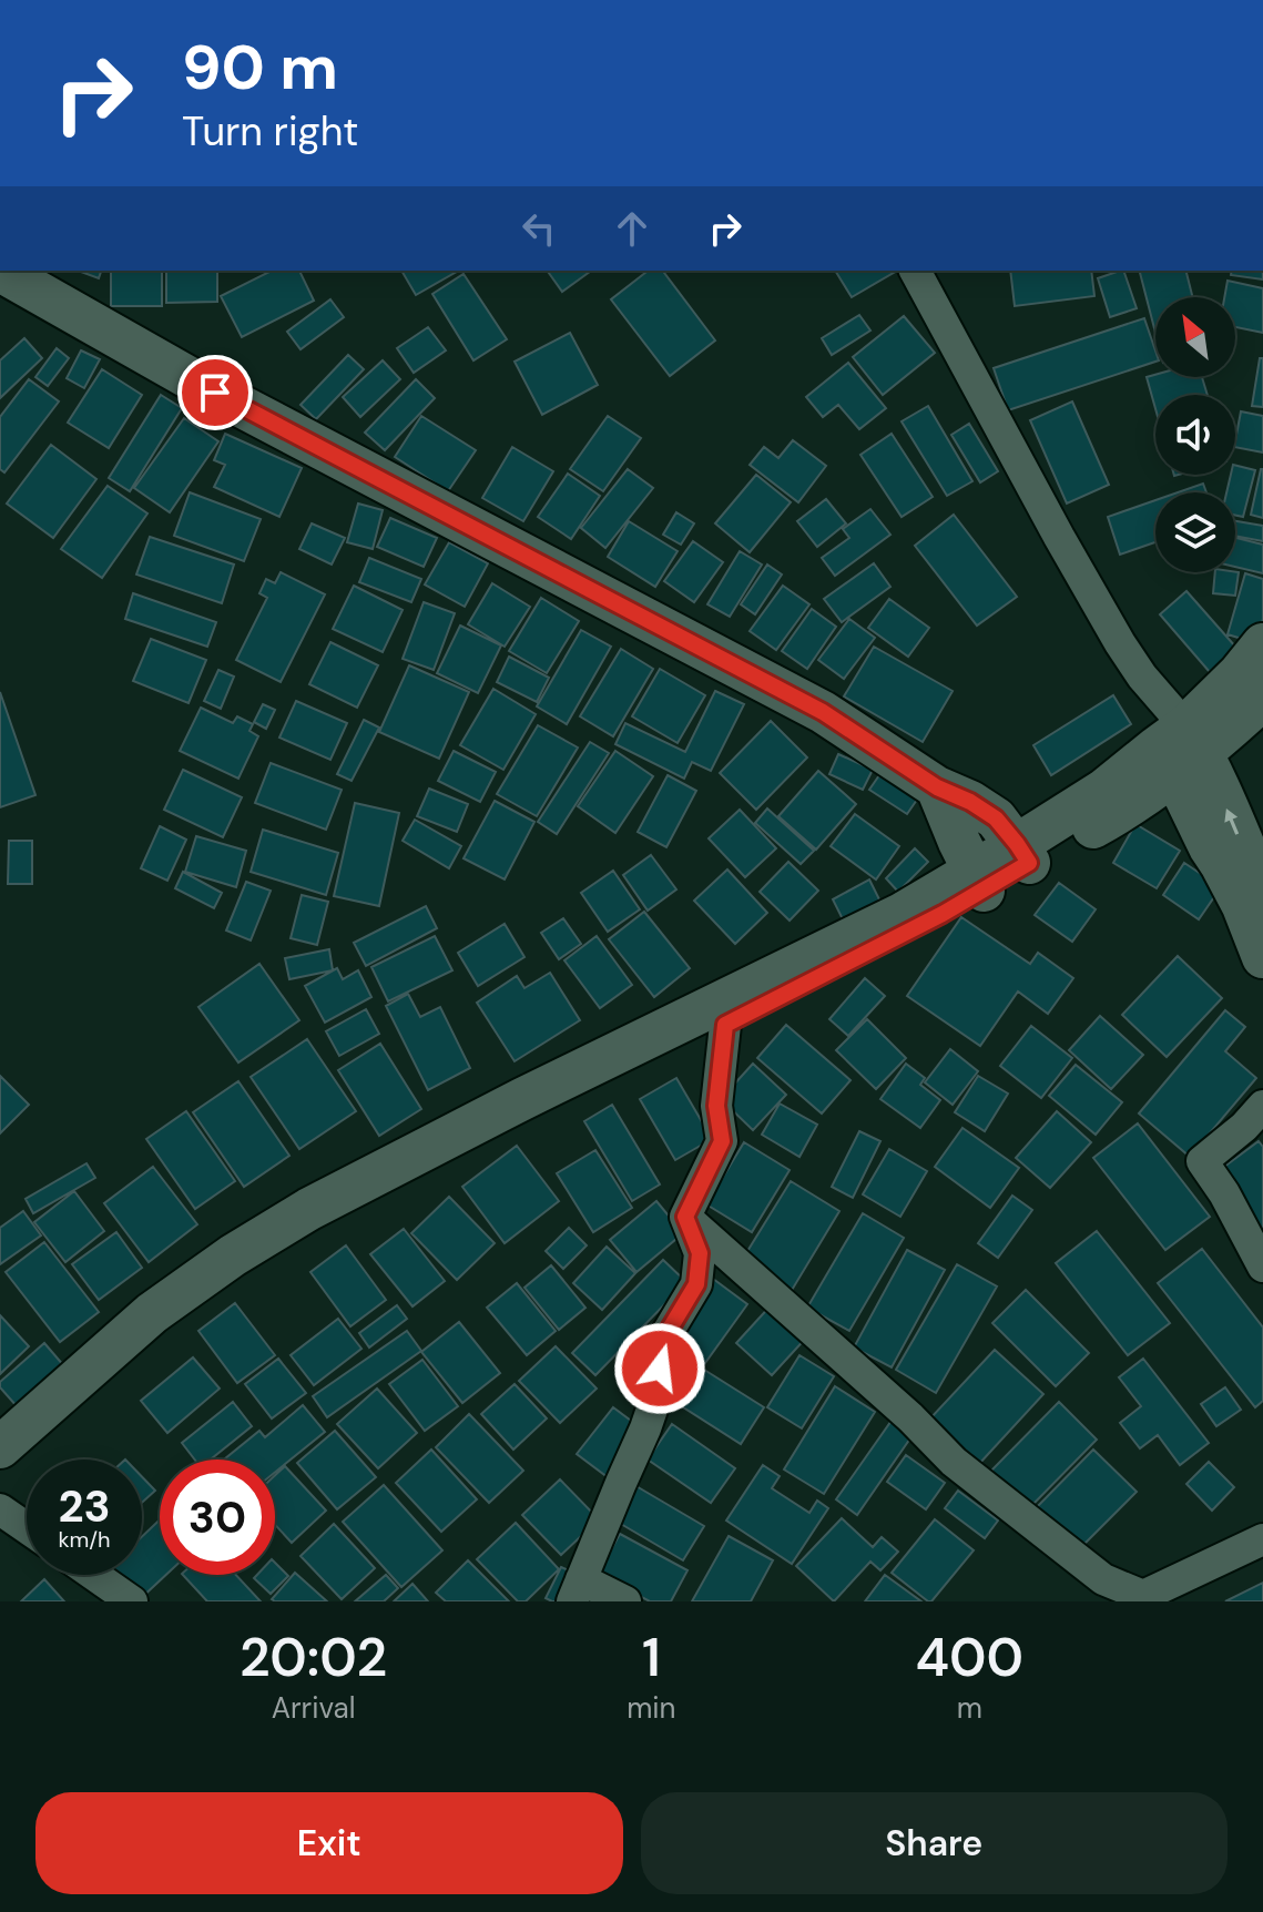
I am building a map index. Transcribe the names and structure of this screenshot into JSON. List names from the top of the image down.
{
  "north": "top left",
  "page": {
    "turn": ["90 m", "Turn right"],
    "speed": "23 km/h",
    "limit": "30",
    "eta": [
      "20:02",
      "Arrival",
      "1",
      "min",
      "400",
      "m"
    ],
    "buttons": ["Exit", "Share"]
  }
}
